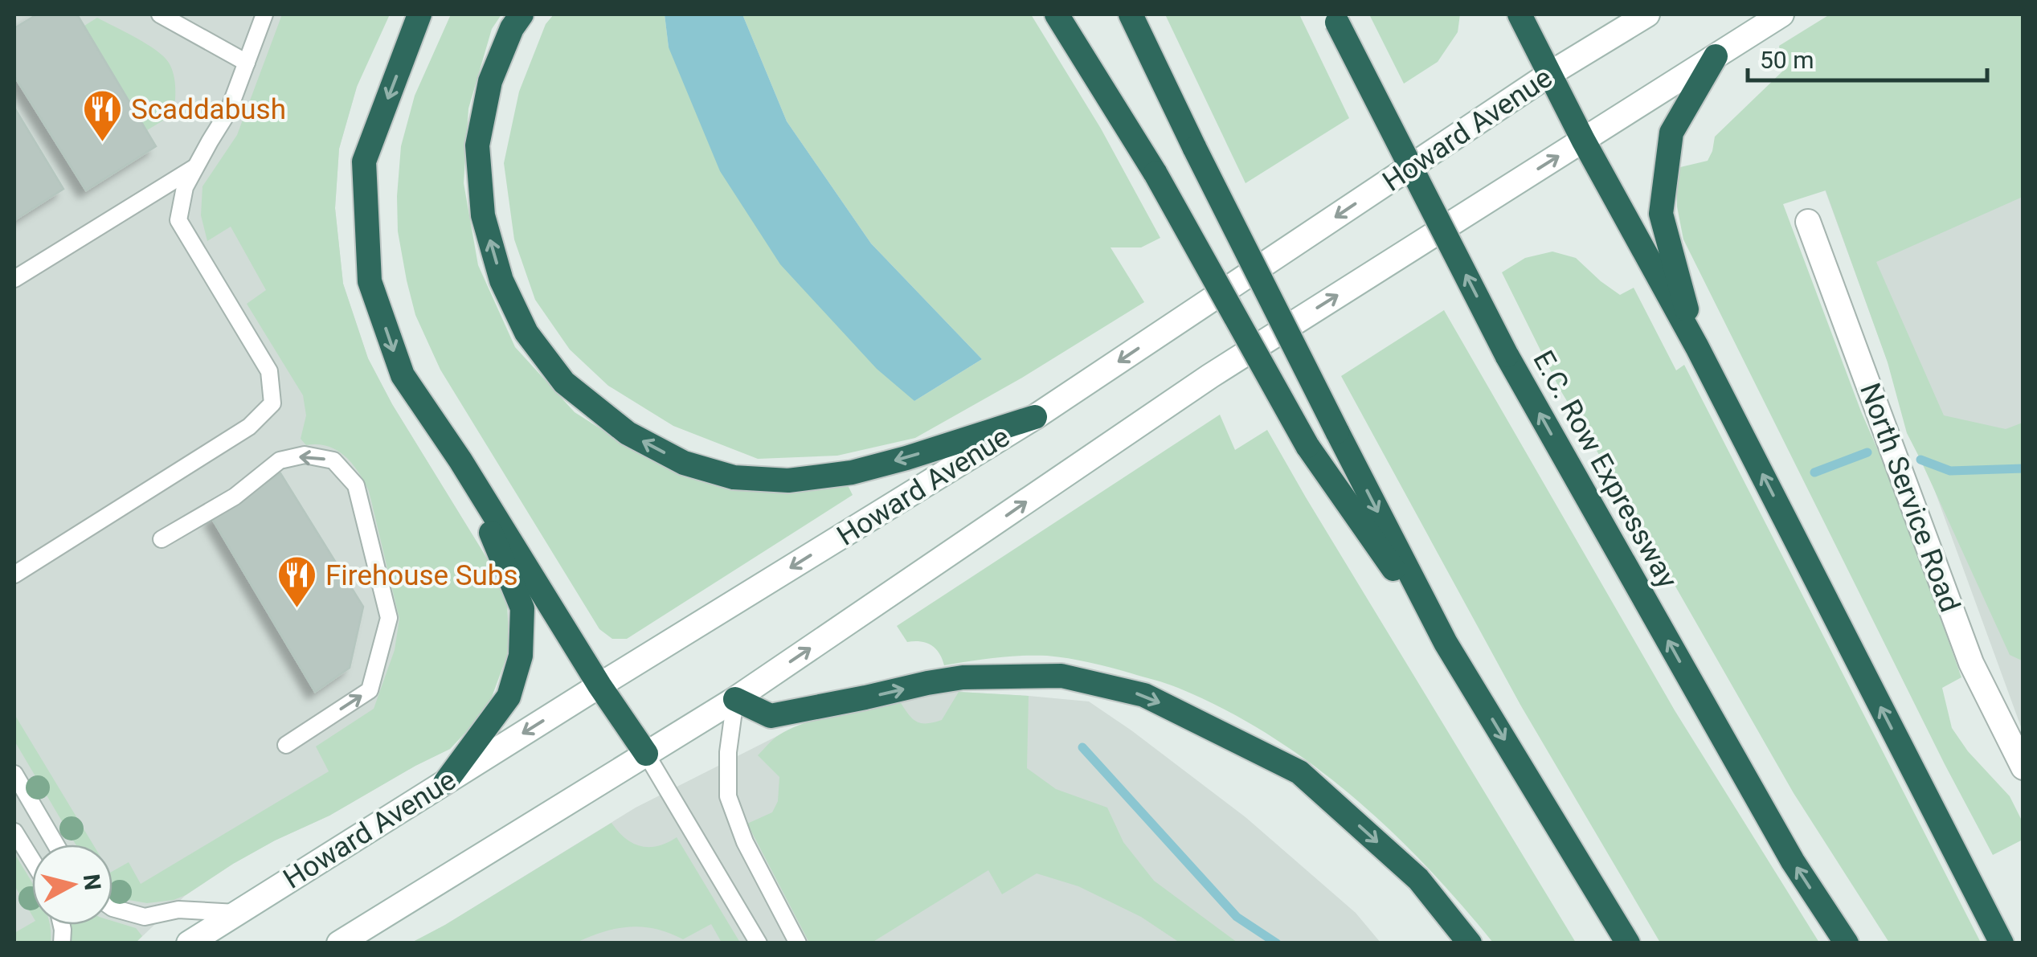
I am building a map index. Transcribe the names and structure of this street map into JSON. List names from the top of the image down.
{
  "streets": {
    "highway": ["E.C. Row Expressway"],
    "main road": ["Howard Avenue", "North Service Road"]
  },
  "places": {
    "restaurant": ["Scaddabush", "Firehouse Subs"]
  },
  "scale_bar": "50 m",
  "north": "right"
}
